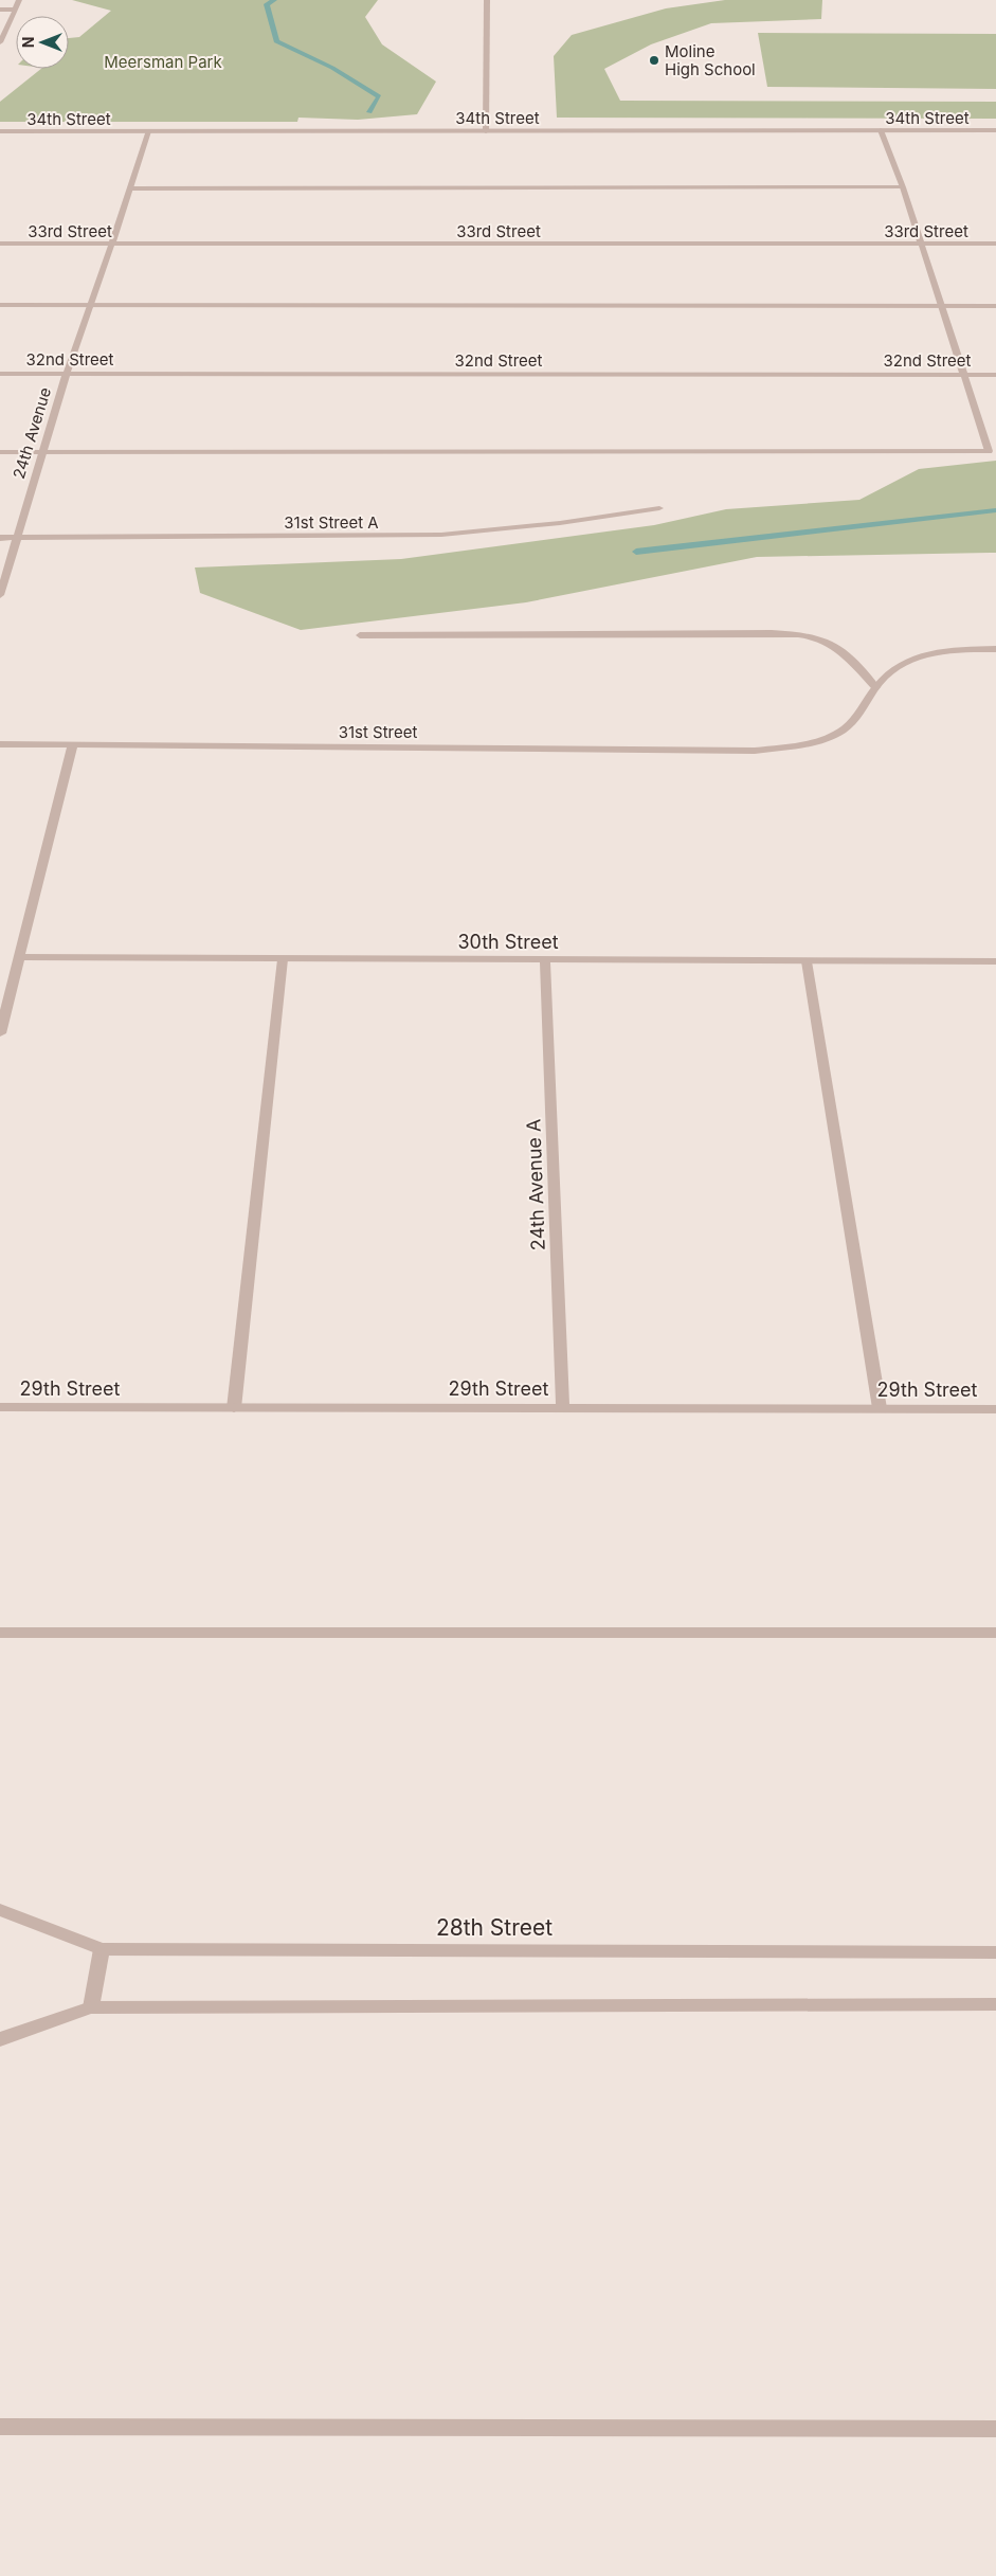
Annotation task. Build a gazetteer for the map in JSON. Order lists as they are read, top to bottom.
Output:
{
  "streets": {
    "street": [
      "34th Street",
      "33rd Street",
      "32nd Street",
      "24th Avenue",
      "31st Street A",
      "31st Street",
      "30th Street",
      "24th Avenue A",
      "29th Street",
      "28th Street"
    ]
  },
  "crossings": [
    ["34th Street", "24th Avenue"],
    ["33rd Street", "24th Avenue"],
    ["32nd Street", "24th Avenue"],
    ["24th Avenue", "31st Street A"],
    ["30th Street", "24th Avenue A"],
    ["24th Avenue A", "29th Street"]
  ],
  "parks": ["Meersman Park"],
  "places": ["Moline High School"],
  "north": "left"
}
